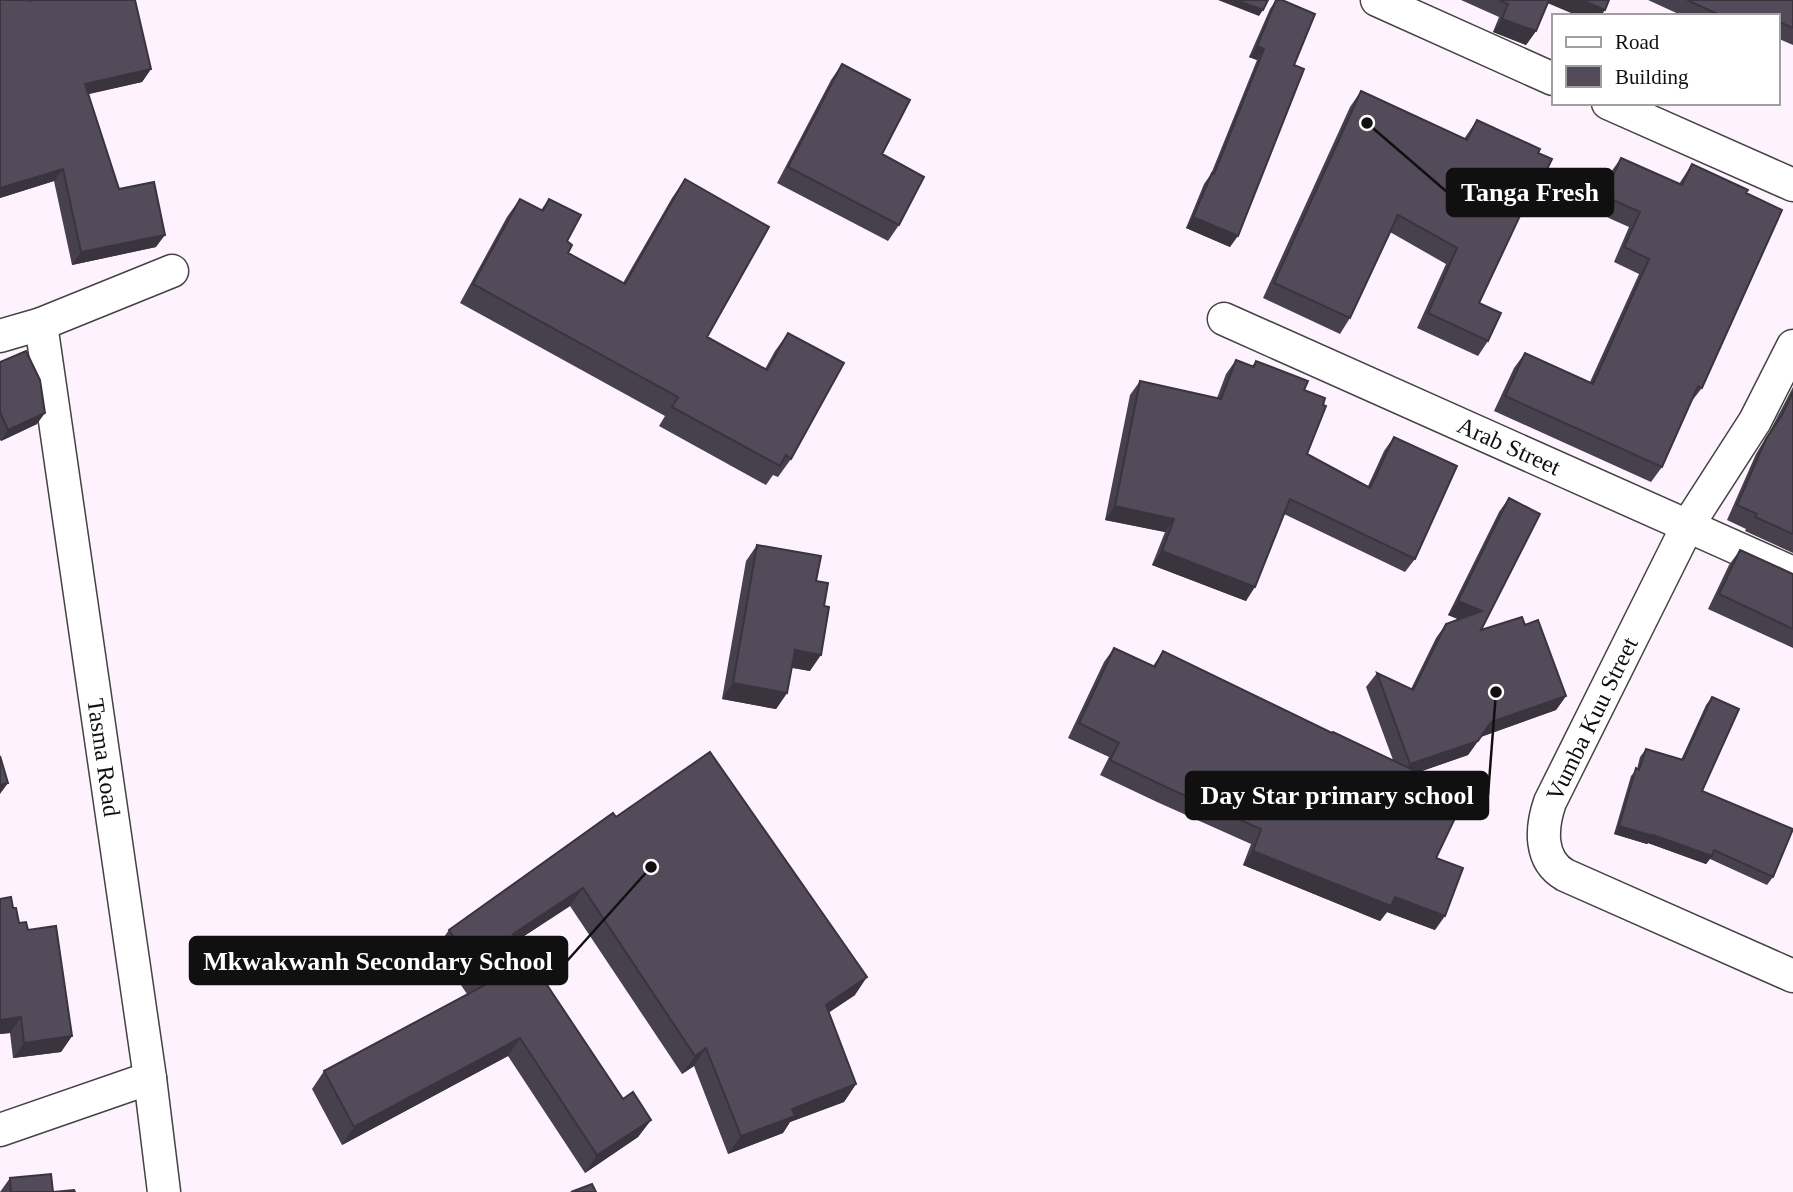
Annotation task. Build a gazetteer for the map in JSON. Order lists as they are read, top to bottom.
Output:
{
  "streets": {
    "street": ["Arab Street", "Vumba Kuu Street", "Tasma Road"]
  },
  "crossings": [
    ["Arab Street", "Vumba Kuu Street"]
  ],
  "places": ["Tanga Fresh", "Day Star primary school", "Mkwakwanh Secondary School"],
  "legend": ["Road", "Building"]
}
